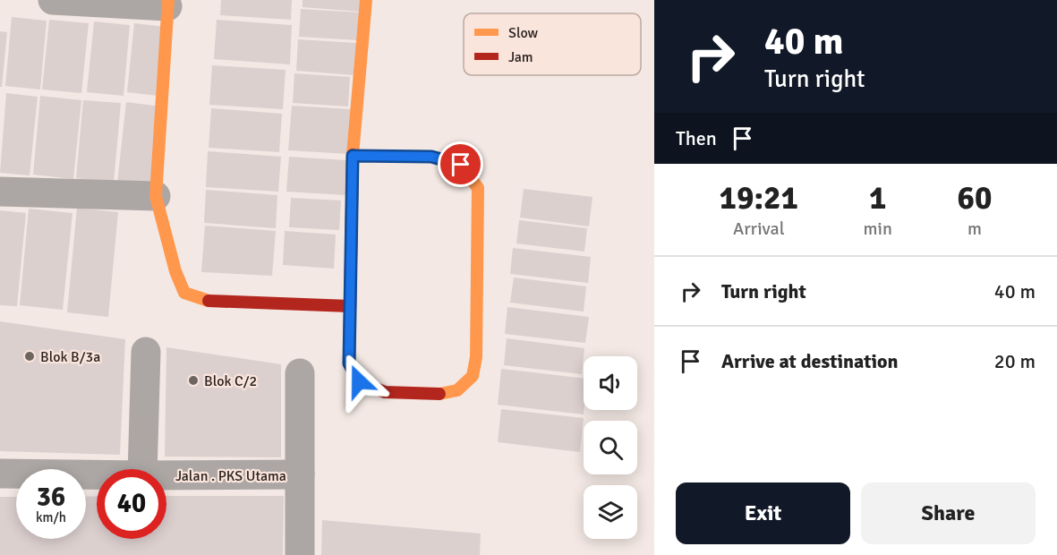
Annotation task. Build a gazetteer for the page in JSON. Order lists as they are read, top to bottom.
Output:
{
  "streets": {
    "street": ["Jalan . PKS Utama"]
  },
  "places": ["Blok B/3a", "Blok C/2"],
  "legend": ["Slow", "Jam"],
  "page": {
    "turn": ["40 m", "Turn right"],
    "then": "Then",
    "eta": [
      "19:21",
      "Arrival",
      "1",
      "min",
      "60",
      "m"
    ],
    "list": [
      {
        "name": "Turn right",
        "value": "40 m"
      },
      {
        "name": "Arrive at destination",
        "value": "20 m"
      }
    ],
    "speed": "36 km/h",
    "limit": "40",
    "buttons": ["Exit", "Share"]
  }
}
